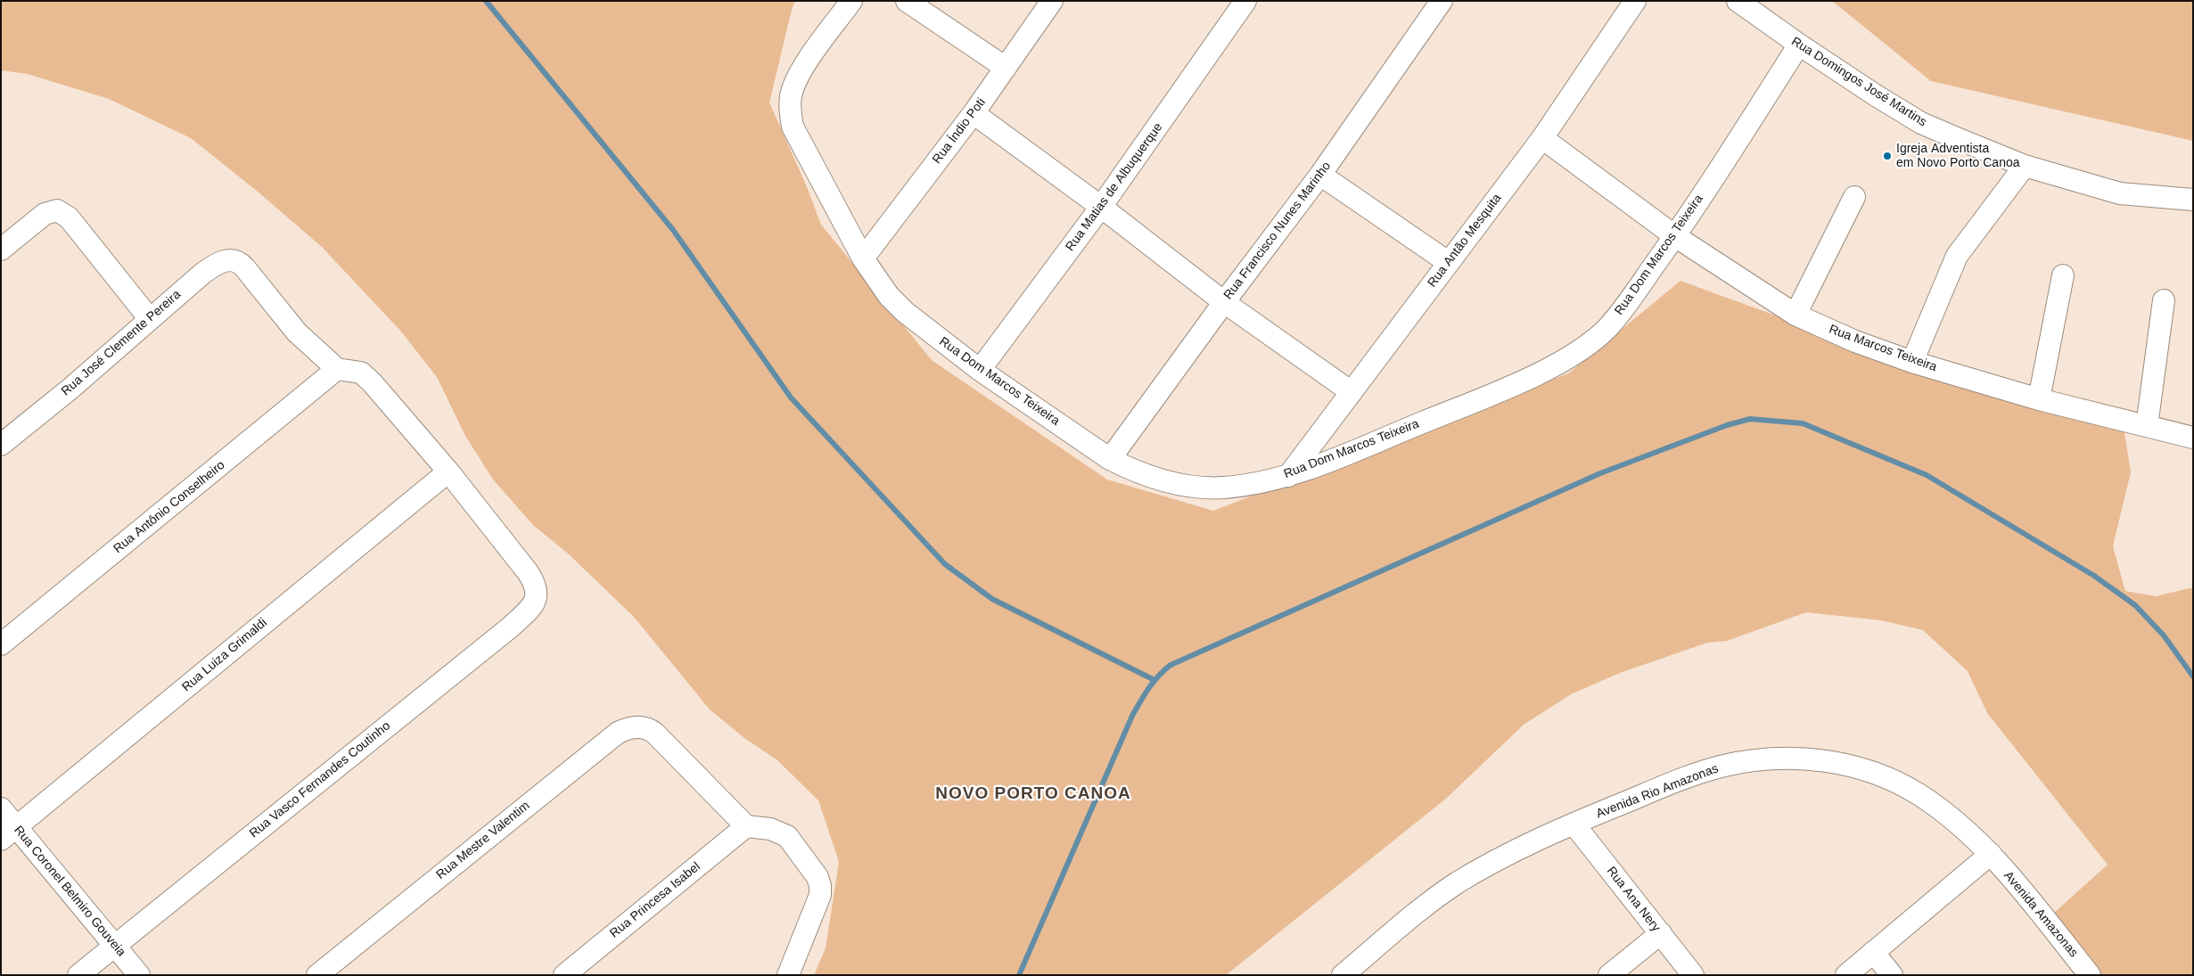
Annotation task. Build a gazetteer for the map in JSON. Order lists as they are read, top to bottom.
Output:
{
  "streets": {
    "street": [
      "Rua Domingos José Martins",
      "Rua Índio Poti",
      "Rua Matias de Albuquerque",
      "Rua Francisco Nunes Marinho",
      "Rua Antão Mesquita",
      "Rua Dom Marcos Teixeira",
      "Rua José Clemente Pereira",
      "Rua Marcos Teixeira",
      "Rua Antônio Conselheiro",
      "Rua Luiza Grimaldi",
      "Rua Vasco Fernandes Coutinho",
      "Avenida Rio Amazonas",
      "Rua Mestre Valentim",
      "Rua Coronel Belmiro Gouveia",
      "Rua Ana Nery",
      "Rua Princesa Isabel",
      "Avenida Amazonas"
    ]
  },
  "crossings": [
    ["Rua Domingos José Martins", "Rua Dom Marcos Teixeira"],
    ["Rua Índio Poti", "Rua Dom Marcos Teixeira"],
    ["Rua Matias de Albuquerque", "Rua Dom Marcos Teixeira"],
    ["Rua Francisco Nunes Marinho", "Rua Dom Marcos Teixeira"],
    ["Rua Antão Mesquita", "Rua Dom Marcos Teixeira"],
    ["Rua Antão Mesquita", "Rua Marcos Teixeira"],
    ["Rua Dom Marcos Teixeira", "Rua Marcos Teixeira"],
    ["Rua José Clemente Pereira", "Rua Antônio Conselheiro"],
    ["Rua Luiza Grimaldi", "Rua Vasco Fernandes Coutinho"],
    ["Rua Luiza Grimaldi", "Rua Coronel Belmiro Gouveia"],
    ["Rua Vasco Fernandes Coutinho", "Rua Coronel Belmiro Gouveia"],
    ["Avenida Rio Amazonas", "Rua Ana Nery"],
    ["Avenida Rio Amazonas", "Avenida Amazonas"],
    ["Rua Mestre Valentim", "Rua Princesa Isabel"]
  ],
  "districts": ["NOVO PORTO CANOA"],
  "places": ["Igreja Adventista em Novo Porto Canoa"]
}
